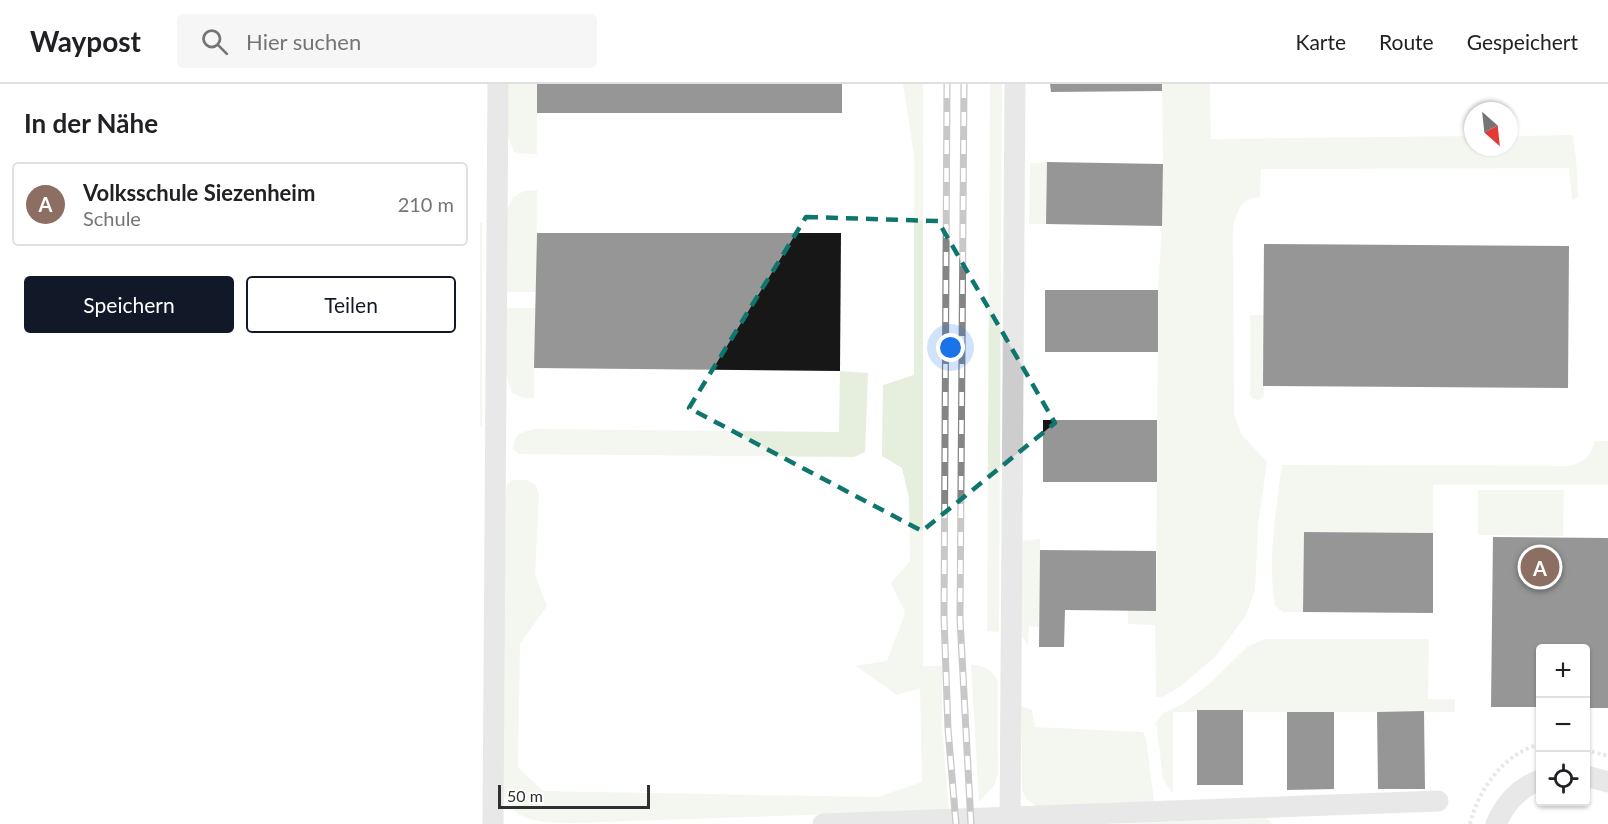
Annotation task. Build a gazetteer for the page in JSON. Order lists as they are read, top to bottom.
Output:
{
  "scale_bar": "50 m",
  "north": "bottom right",
  "page": {
    "header": "Waypost",
    "search": "Hier suchen",
    "nav": ["Karte", "Route", "Gespeichert"],
    "heading": "In der Nähe",
    "list": [
      {
        "mark": "A",
        "name": "Volksschule Siezenheim",
        "note": "Schule",
        "value": "210 m"
      }
    ],
    "buttons": ["Speichern", "Teilen"],
    "pins": "A",
    "map_buttons": ["+", "−"],
    "scale": "50 m"
  }
}
